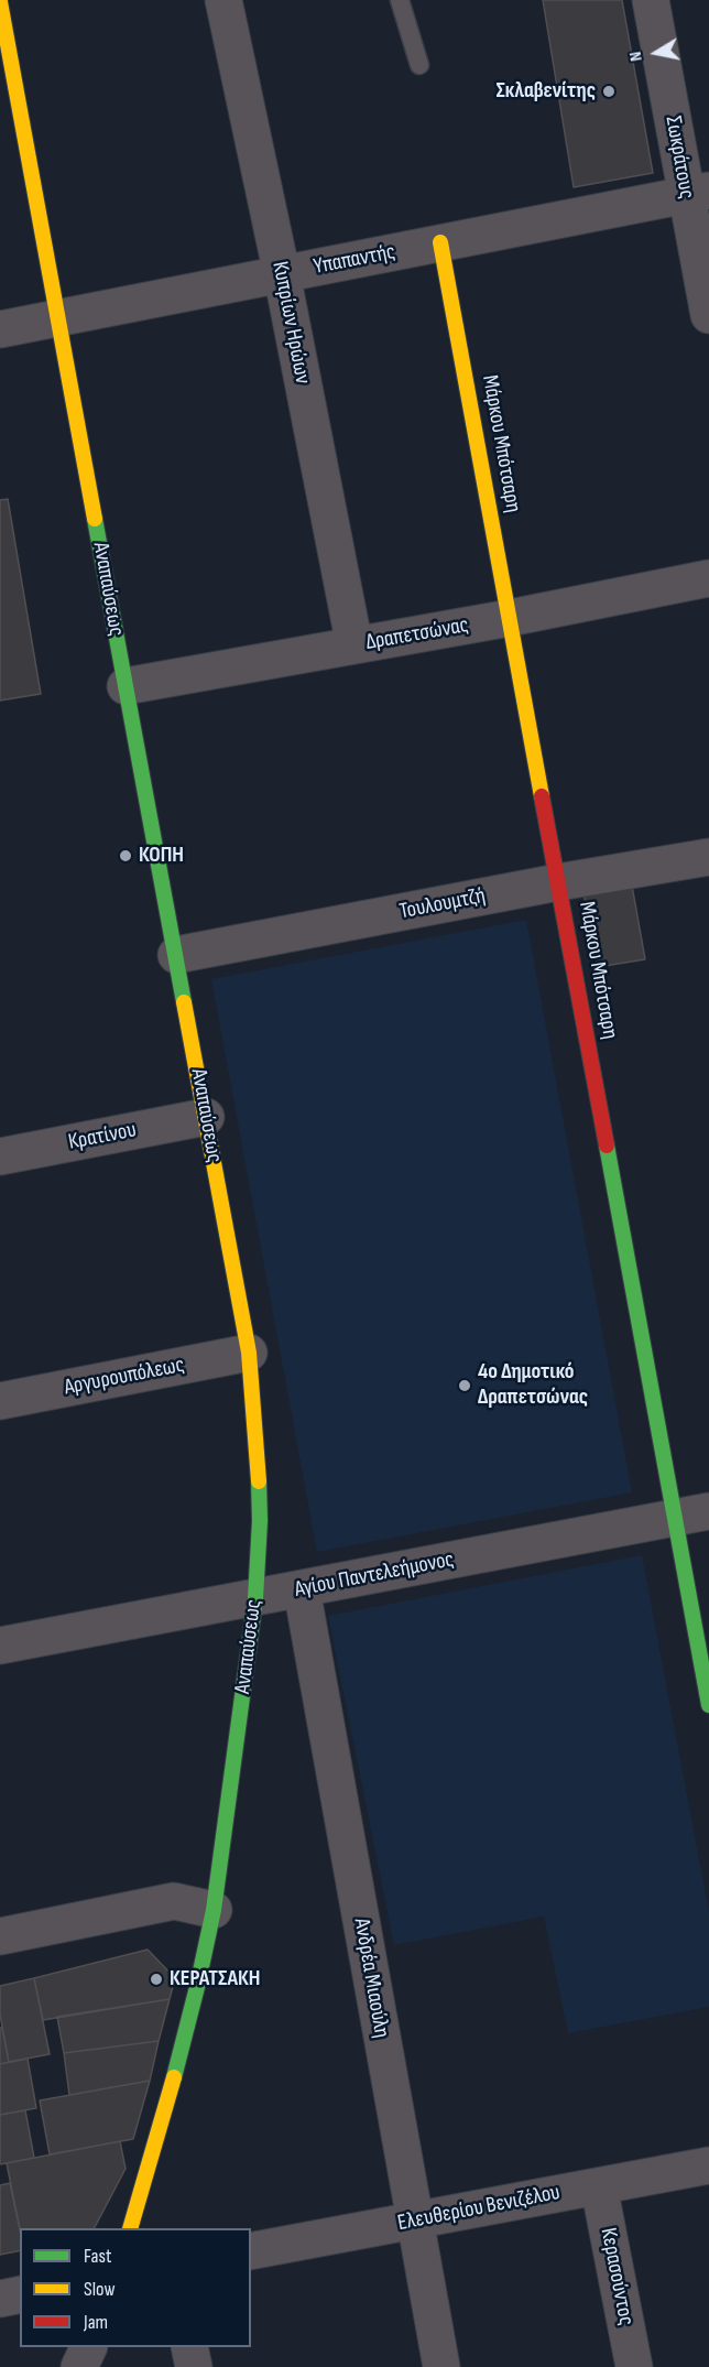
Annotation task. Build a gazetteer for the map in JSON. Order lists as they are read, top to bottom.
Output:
{
  "streets": {
    "street": [
      "Σωκράτους",
      "Υπαπαντής",
      "Κυπρίων Ηρώων",
      "Μάρκου Μπότσαρη",
      "Αναπαύσεως",
      "Δραπετσώνας",
      "Τουλουμτζή",
      "Κρατίνου",
      "Αργυρουπόλεως",
      "Αγίου Παντελεήμονος",
      "Ανδρέα Μιαούλη",
      "Ελευθερίου Βενιζέλου",
      "Κερασούντος"
    ]
  },
  "crossings": [
    ["Σωκράτους", "Υπαπαντής"],
    ["Υπαπαντής", "Κυπρίων Ηρώων"],
    ["Υπαπαντής", "Μάρκου Μπότσαρη"],
    ["Υπαπαντής", "Αναπαύσεως"],
    ["Κυπρίων Ηρώων", "Δραπετσώνας"],
    ["Μάρκου Μπότσαρη", "Δραπετσώνας"],
    ["Μάρκου Μπότσαρη", "Τουλουμτζή"],
    ["Μάρκου Μπότσαρη", "Αγίου Παντελεήμονος"],
    ["Αναπαύσεως", "Δραπετσώνας"],
    ["Αναπαύσεως", "Τουλουμτζή"],
    ["Αναπαύσεως", "Κρατίνου"],
    ["Αναπαύσεως", "Αργυρουπόλεως"],
    ["Αναπαύσεως", "Αγίου Παντελεήμονος"],
    ["Αγίου Παντελεήμονος", "Ανδρέα Μιαούλη"],
    ["Ανδρέα Μιαούλη", "Ελευθερίου Βενιζέλου"],
    ["Ελευθερίου Βενιζέλου", "Κερασούντος"]
  ],
  "places": [
    "Σκλαβενίτης",
    "ΚΟΠΗ",
    "4ο Δημοτικό Δραπετσώνας",
    "ΚΕΡΑΤΣΑΚΗ"
  ],
  "legend": ["Fast", "Slow", "Jam"],
  "north": "left"
}
